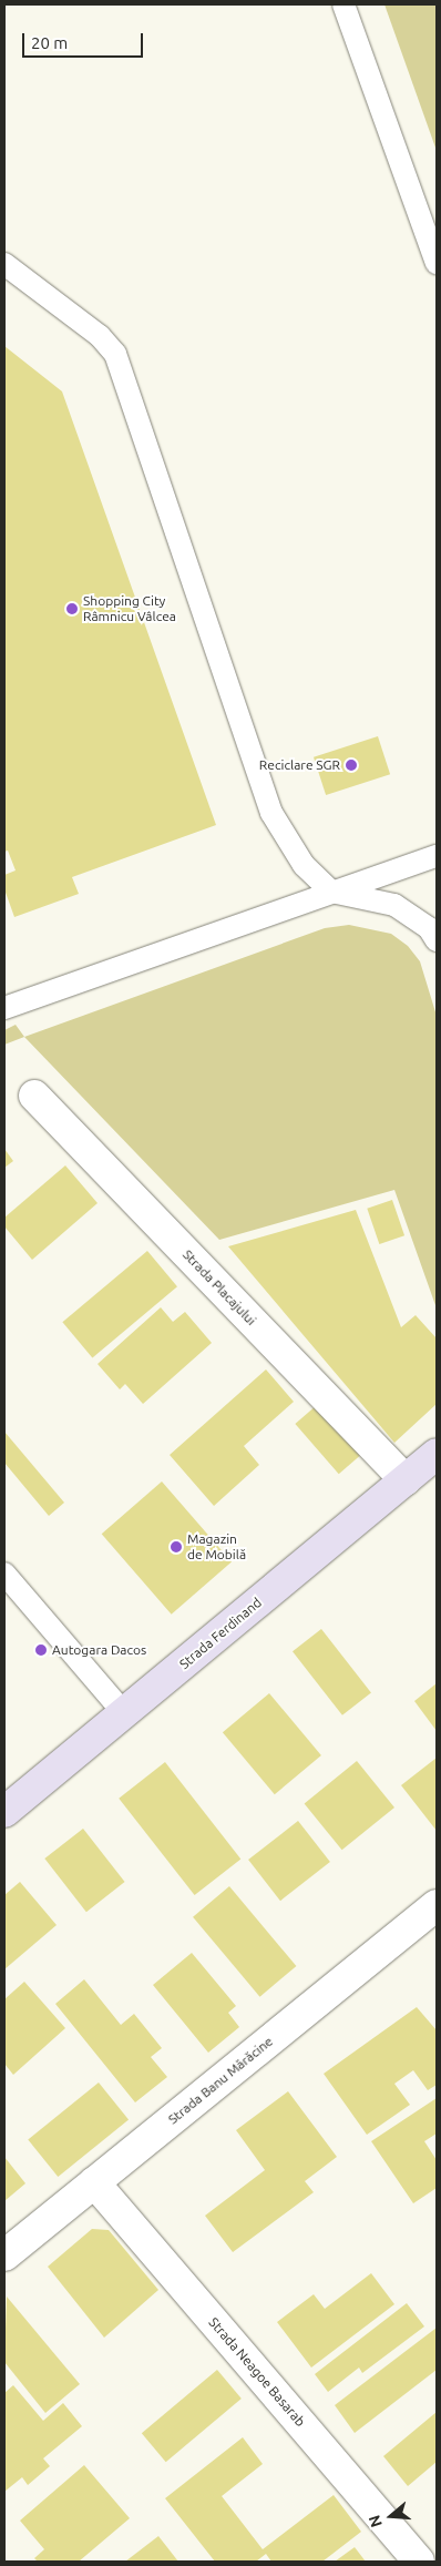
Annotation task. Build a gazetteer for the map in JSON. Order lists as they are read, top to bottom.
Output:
{
  "streets": {
    "street": [
      "Strada Placajului",
      "Strada Ferdinand",
      "Strada Banu Mărăcine",
      "Strada Neagoe Basarab"
    ]
  },
  "crossings": [
    ["Strada Placajului", "Strada Ferdinand"],
    ["Strada Banu Mărăcine", "Strada Neagoe Basarab"]
  ],
  "places": [
    "Shopping City Râmnicu Vâlcea",
    "Reciclare SGR",
    "Magazin de Mobilă",
    "Autogara Dacos"
  ],
  "scale_bar": "20 m",
  "north": "left"
}
